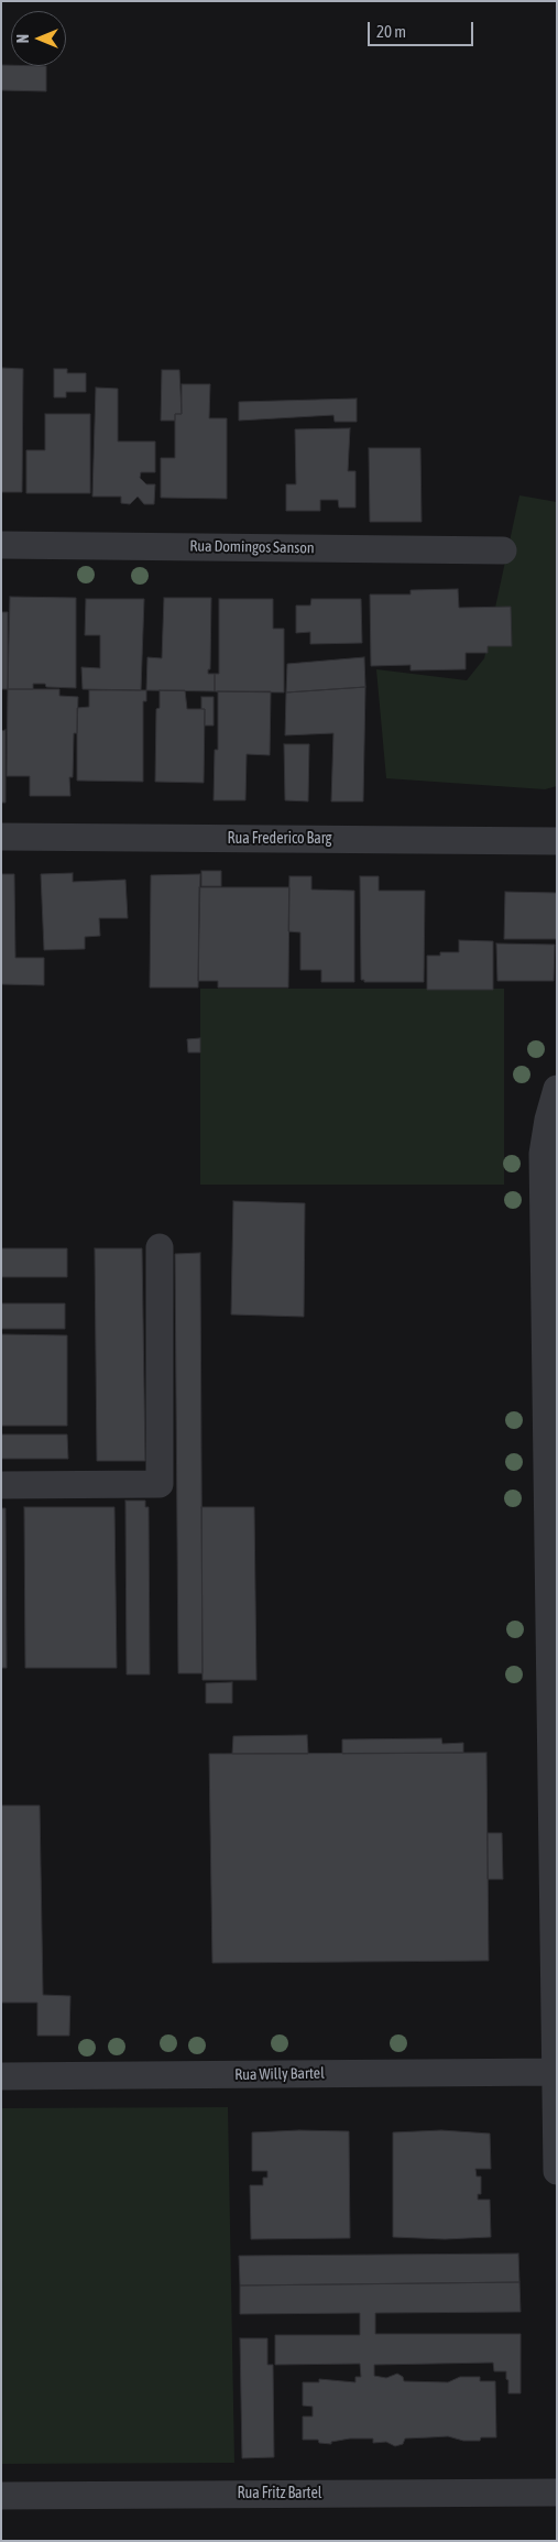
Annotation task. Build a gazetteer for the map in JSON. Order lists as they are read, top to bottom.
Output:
{
  "streets": {
    "street": [
      "Rua Domingos Sanson",
      "Rua Frederico Barg",
      "Rua Willy Bartel",
      "Rua Fritz Bartel"
    ]
  },
  "scale_bar": "20 m",
  "north": "left"
}
